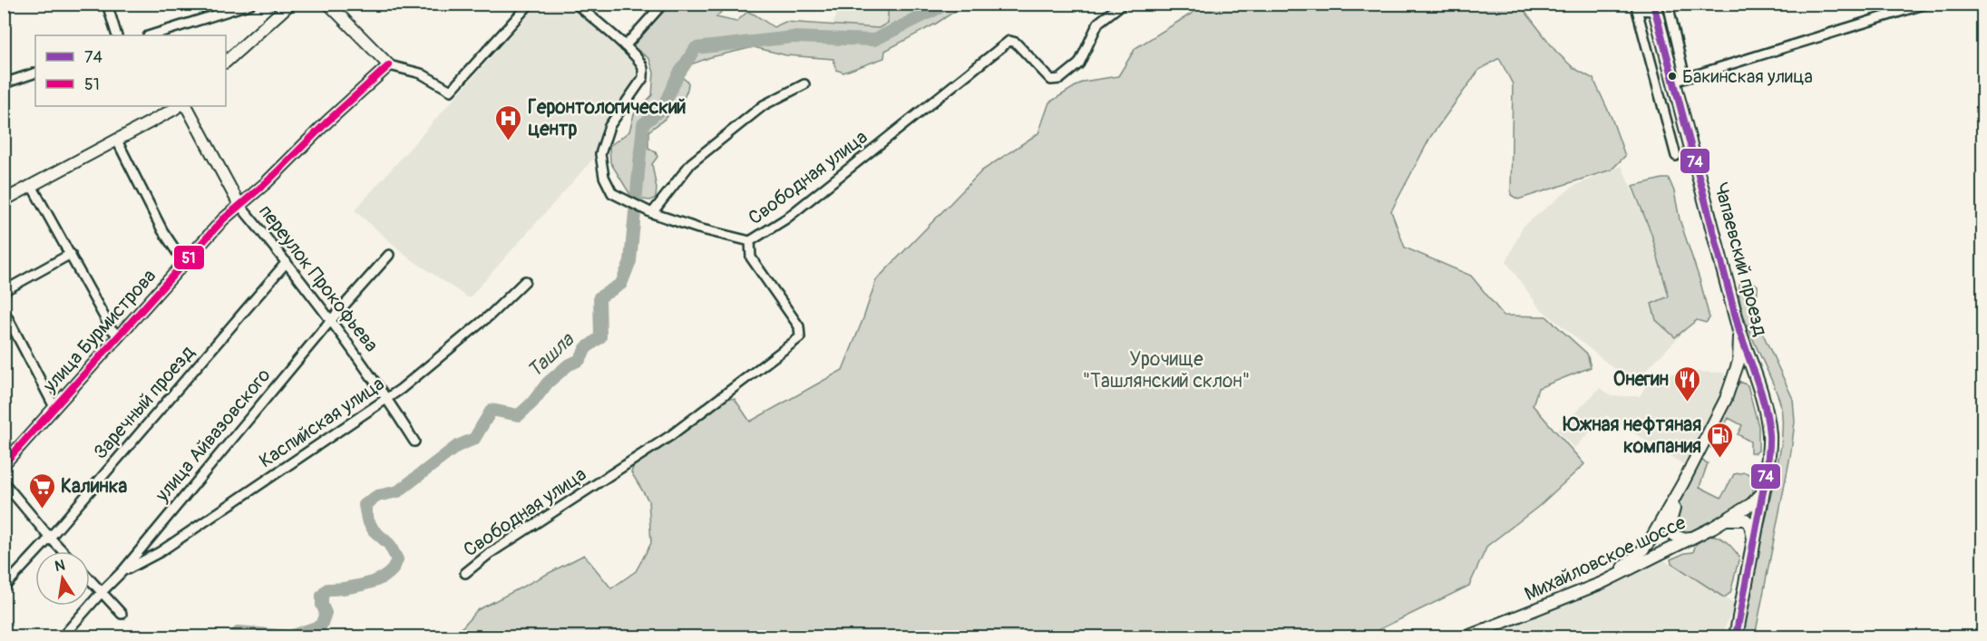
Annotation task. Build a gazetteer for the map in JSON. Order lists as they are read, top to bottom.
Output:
{
  "streets": {
    "main road": ["Чапаевский проезд"],
    "street": [
      "Свободная улица",
      "переулок Прокофьева",
      "улица Бурмистрова",
      "Заречный проезд",
      "Каспийская улица",
      "улица Айвазовского",
      "Михайловское шоссе"
    ]
  },
  "crossings": [
    ["Чапаевский проезд", "Михайловское шоссе"],
    ["переулок Прокофьева", "улица Бурмистрова"],
    ["переулок Прокофьева", "Заречный проезд"],
    ["переулок Прокофьева", "Каспийская улица"],
    ["переулок Прокофьева", "улица Айвазовского"],
    ["Каспийская улица", "улица Айвазовского"]
  ],
  "water": ["Ташла"],
  "parks": ["Урочище \"Ташлянский склон\""],
  "places": {
    "other": ["Бакинская улица"],
    "hospital": ["Геронтологический центр"],
    "restaurant": ["Онегин"],
    "fuel station": ["Южная нефтяная компания"],
    "supermarket": ["Калинка"]
  },
  "lines": ["transit line 74", "transit line 51"],
  "legend": ["74", "51"],
  "north": "top"
}
